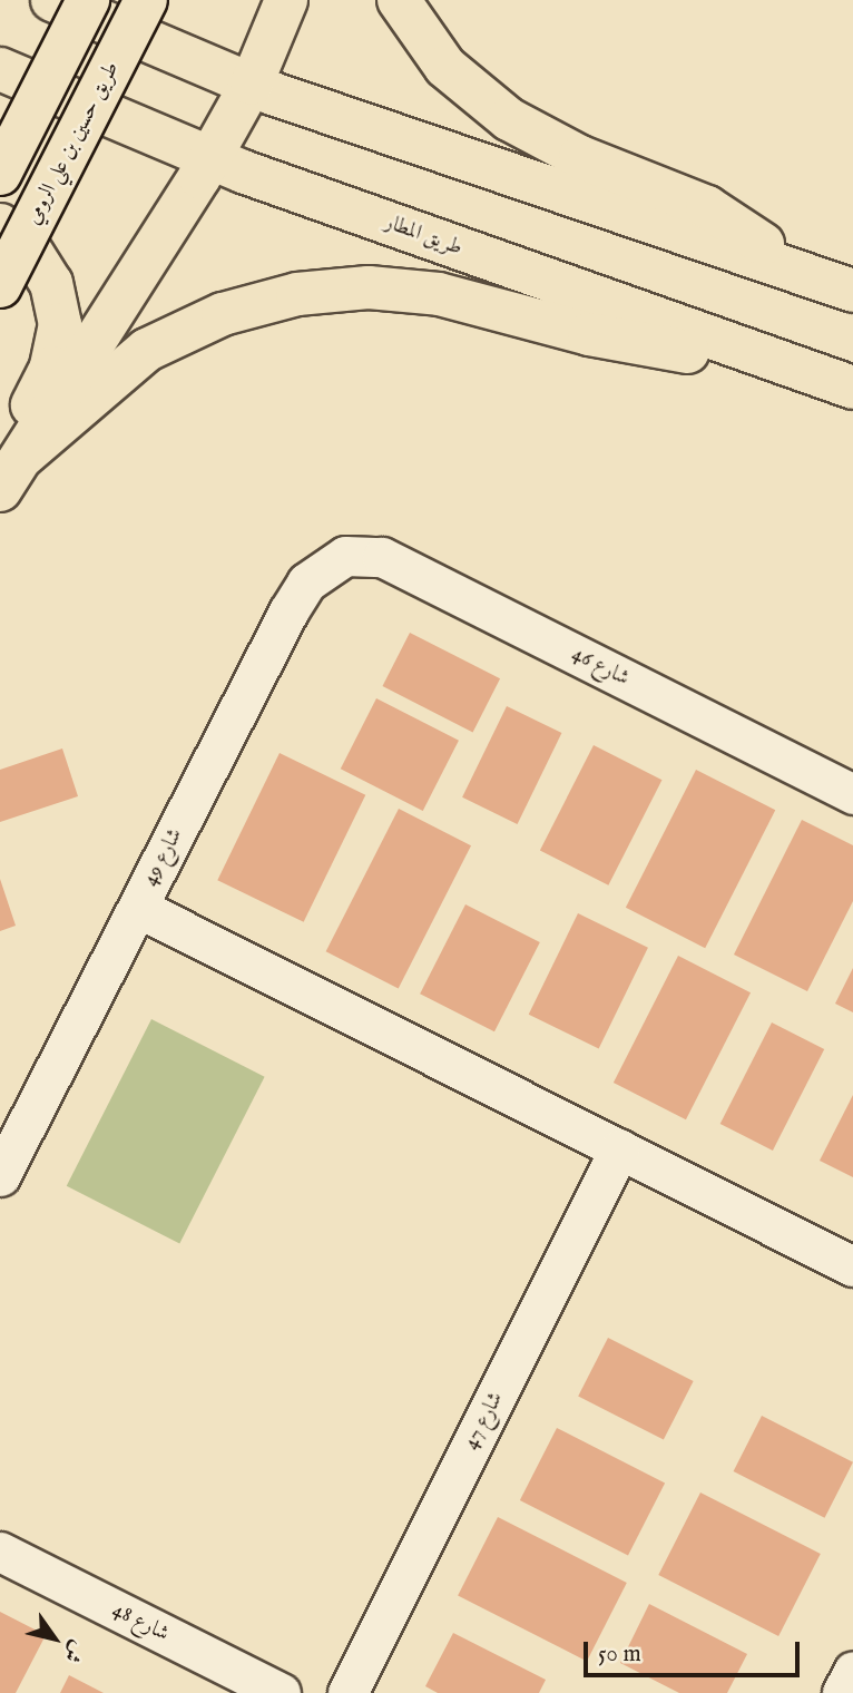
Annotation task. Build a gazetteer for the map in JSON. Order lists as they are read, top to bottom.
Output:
{
  "streets": {
    "highway": ["طريق حسين بن علي الرومي", "طريق المطار"],
    "street": [
      "شارع 46",
      "شارع 49",
      "شارع 47",
      "شارع 48"
    ]
  },
  "crossings": [
    ["شارع 46", "شارع 49"]
  ],
  "scale_bar": "50 m",
  "north": "bottom right"
}
